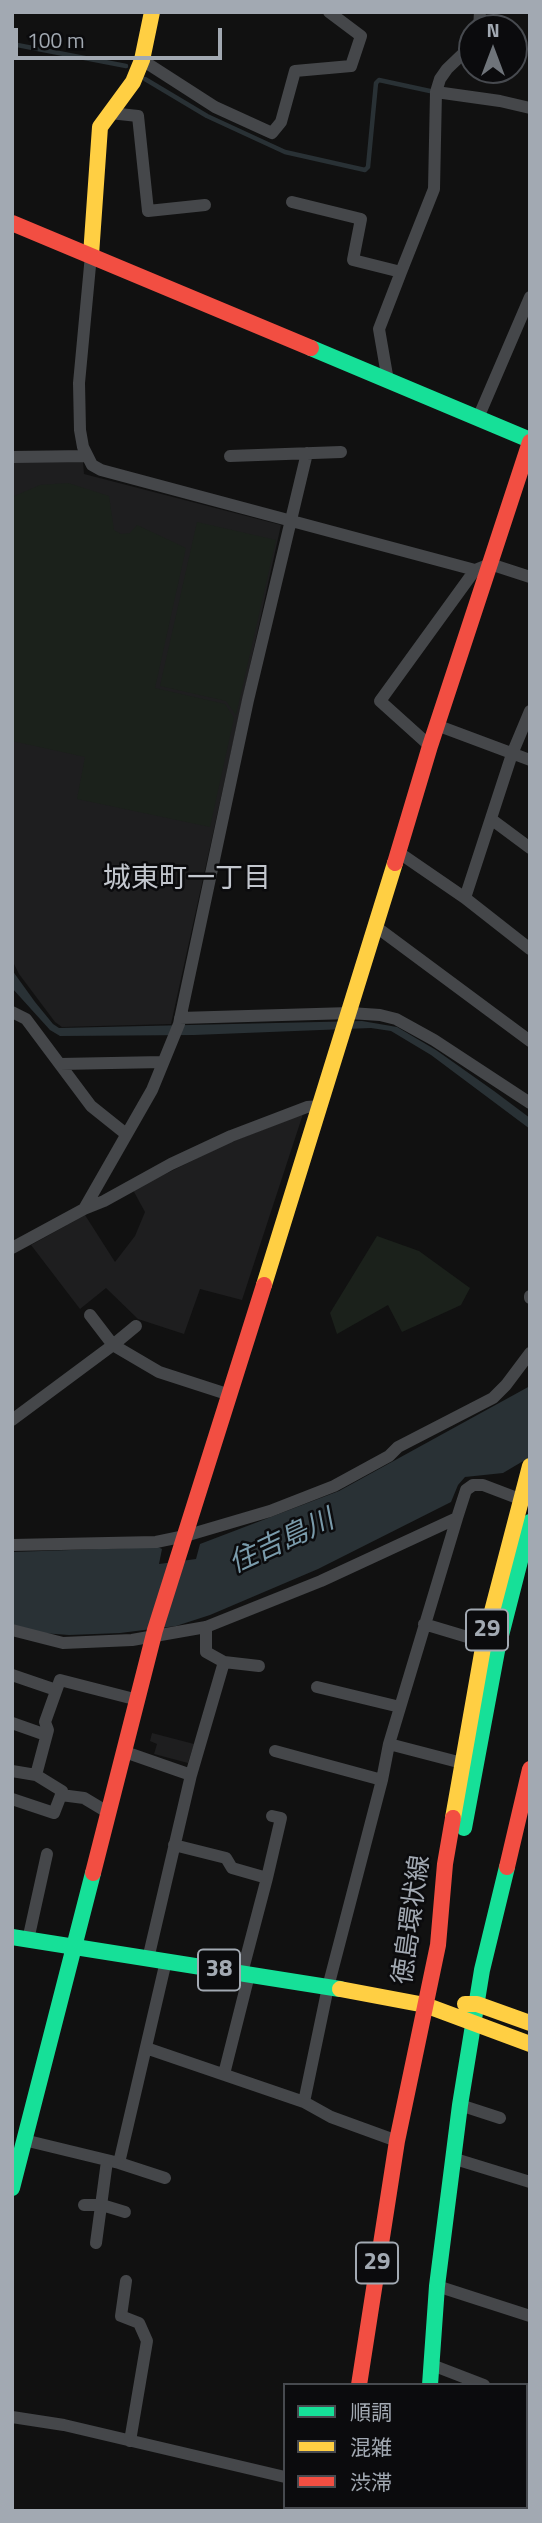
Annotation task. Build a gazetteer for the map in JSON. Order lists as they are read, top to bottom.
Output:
{
  "streets": {
    "main road": ["29", "徳島環状線", "38"]
  },
  "crossings": [
    ["徳島環状線", "38"]
  ],
  "districts": ["城東町一丁目"],
  "water": ["住吉島川"],
  "legend": ["順調", "混雑", "渋滞"],
  "scale_bar": "100 m",
  "north": "top"
}
